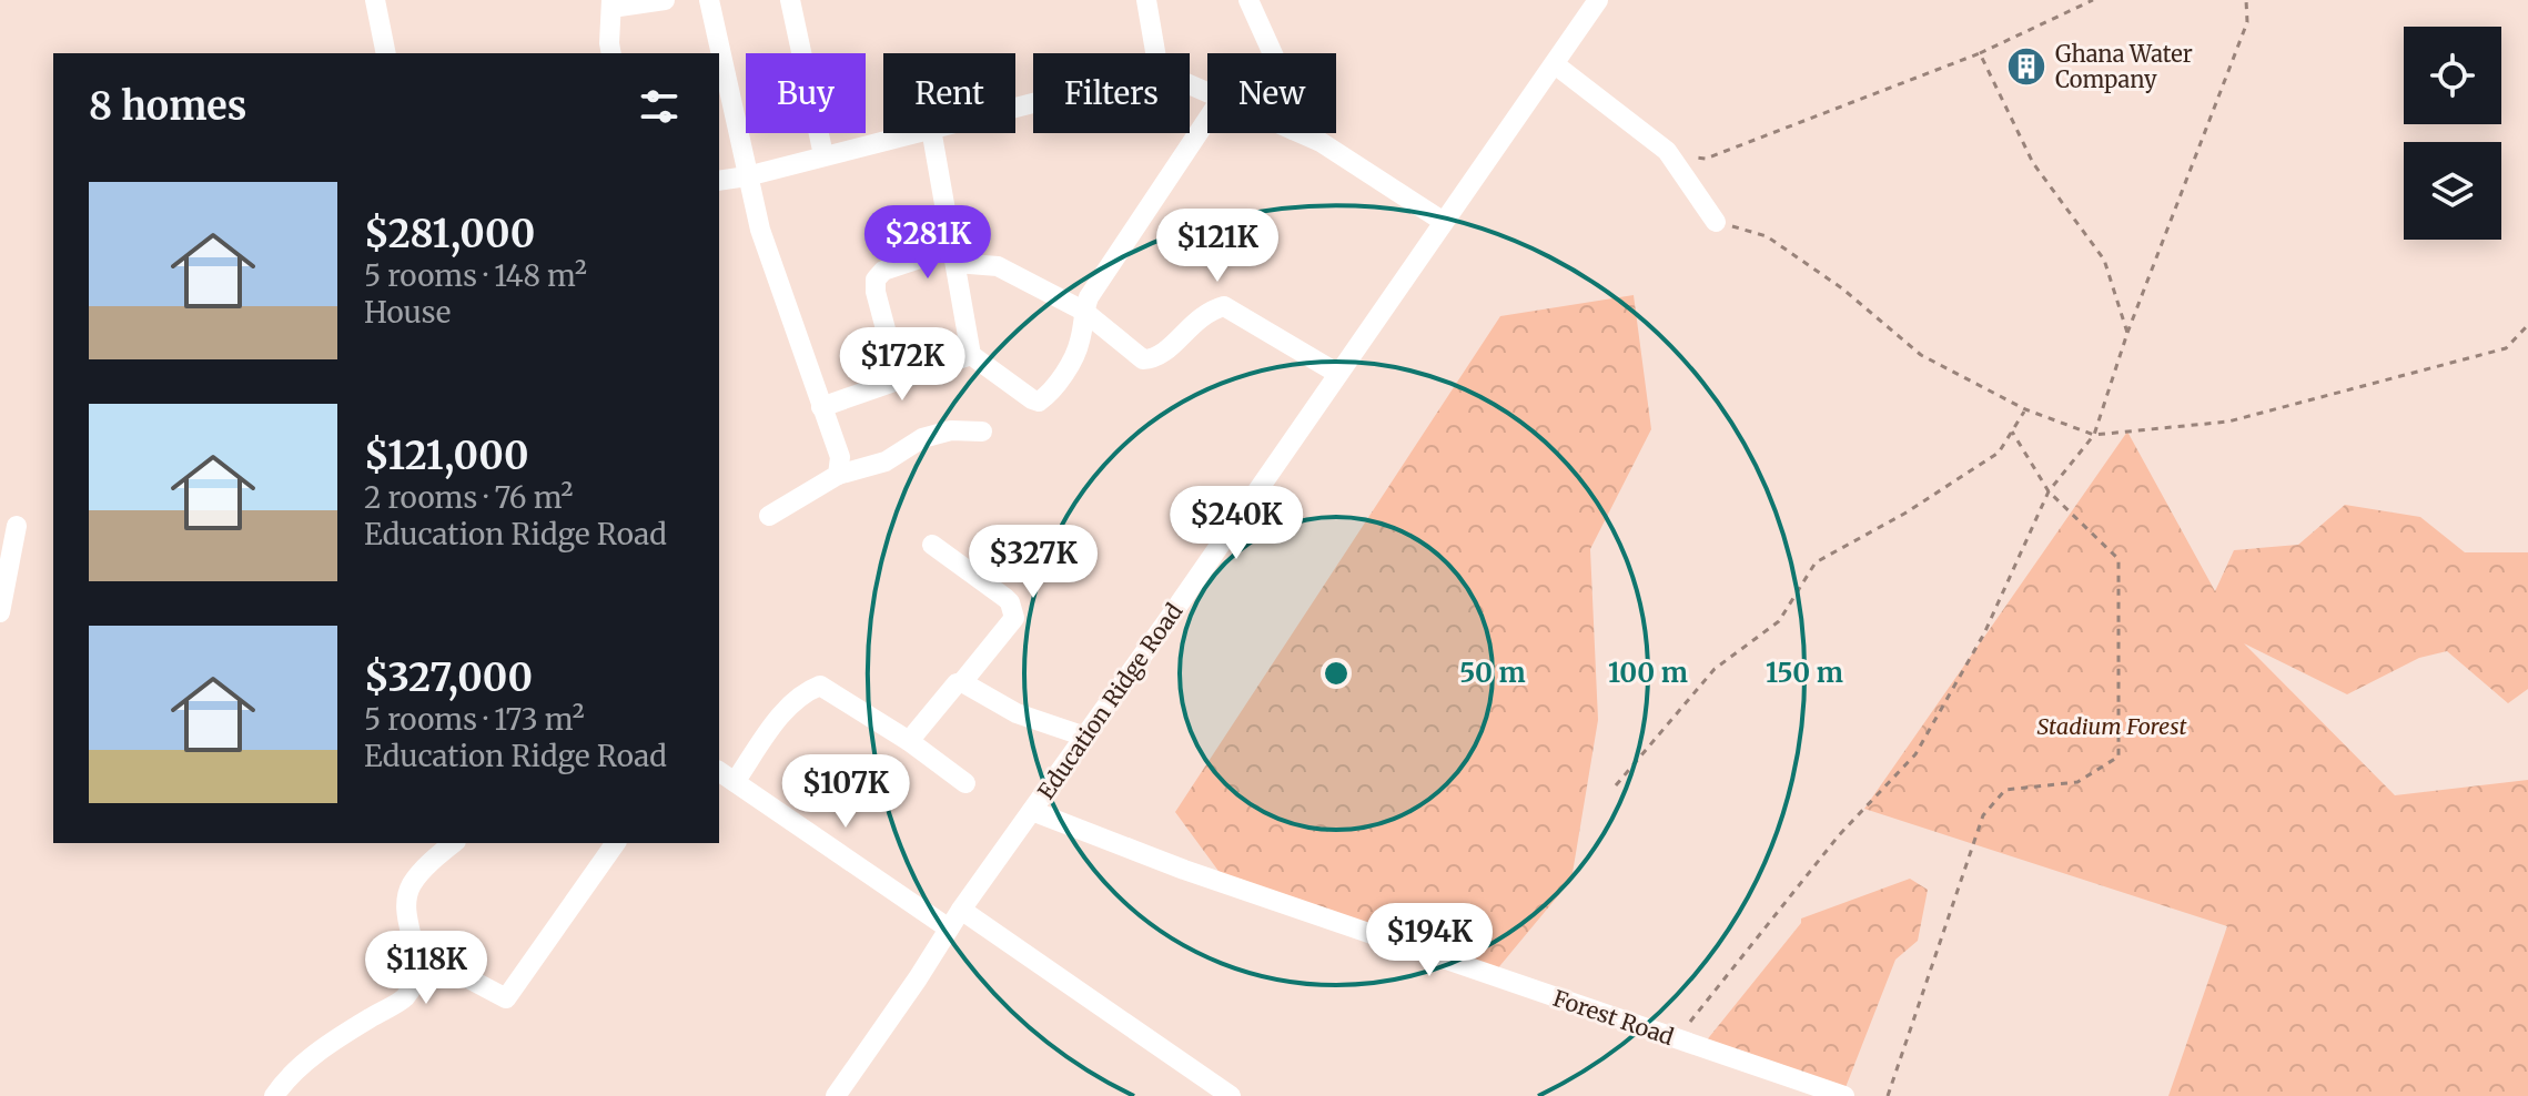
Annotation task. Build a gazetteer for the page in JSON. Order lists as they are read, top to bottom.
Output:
{
  "streets": {
    "street": ["Education Ridge Road", "Forest Road"]
  },
  "crossings": [
    ["Education Ridge Road", "Forest Road"]
  ],
  "parks": ["Stadium Forest"],
  "places": {
    "building": ["Ghana Water Company"]
  },
  "page": {
    "chip": [
      "Buy",
      "Rent",
      "Filters",
      "New"
    ],
    "heading": "8 homes",
    "list": [
      {
        "name": "$281,000",
        "note": "5 rooms · 148 m² · House"
      },
      {
        "name": "$121,000",
        "note": "2 rooms · 76 m² · Education Ridge Road"
      },
      {
        "name": "$327,000",
        "note": "5 rooms · 173 m² · Education Ridge Road"
      }
    ],
    "price": [
      "$281K",
      "$121K",
      "$172K",
      "$240K",
      "$327K",
      "$107K",
      "$194K",
      "$118K"
    ]
  },
  "rings": ["50 m", "100 m", "150 m"]
}
